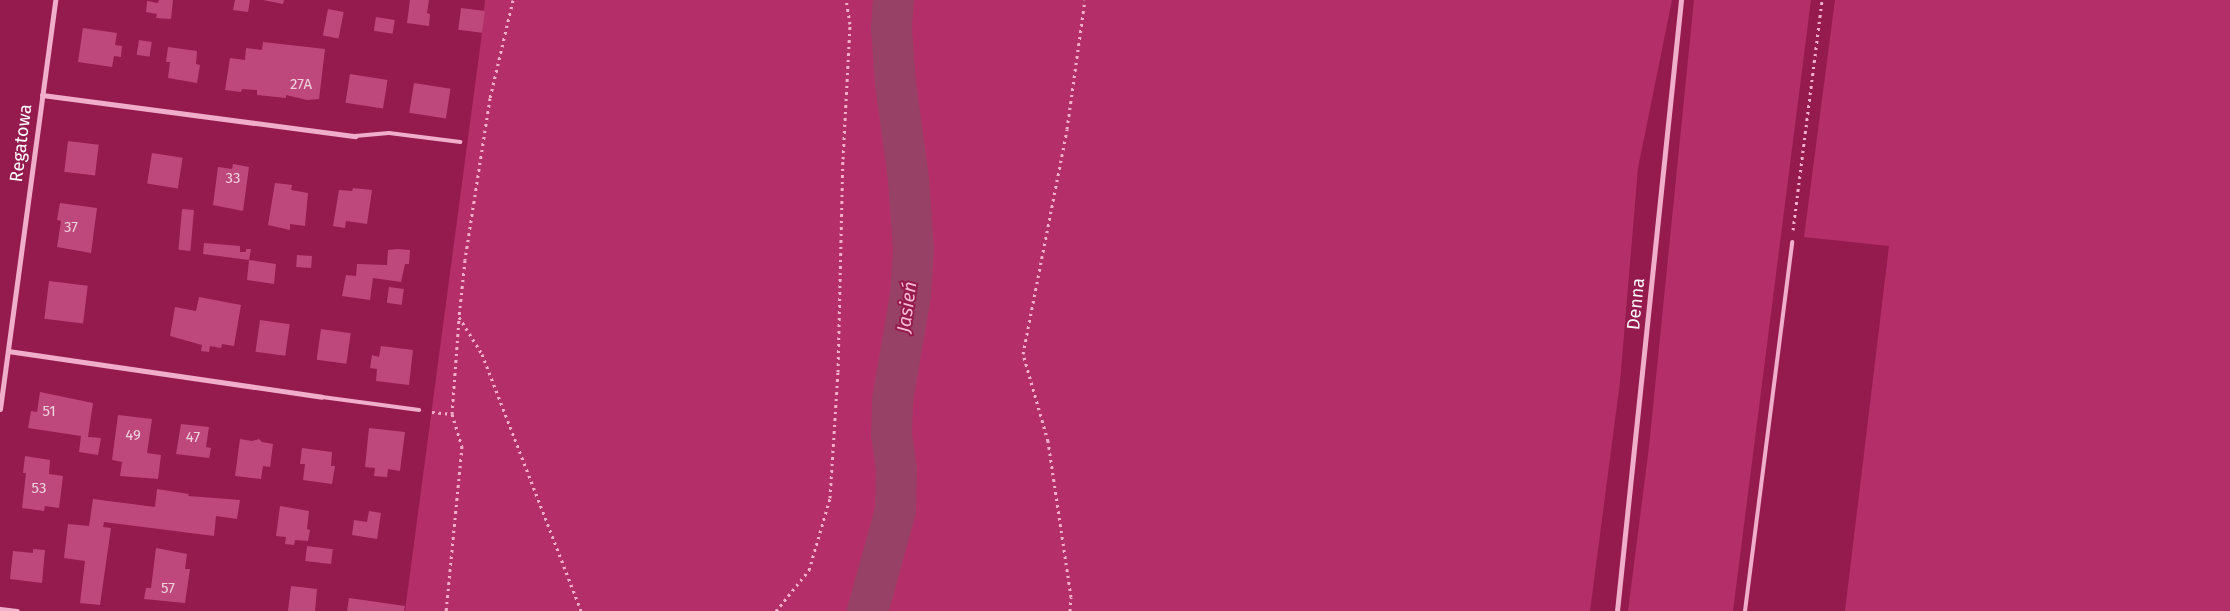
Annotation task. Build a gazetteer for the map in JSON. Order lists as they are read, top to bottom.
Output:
{
  "streets": {
    "street": ["Regatowa", "Denna"]
  },
  "water": ["Jasień"],
  "house_numbers": [
    "27A",
    "33",
    "37",
    "51",
    "49",
    "47",
    "53",
    "57"
  ]
}
